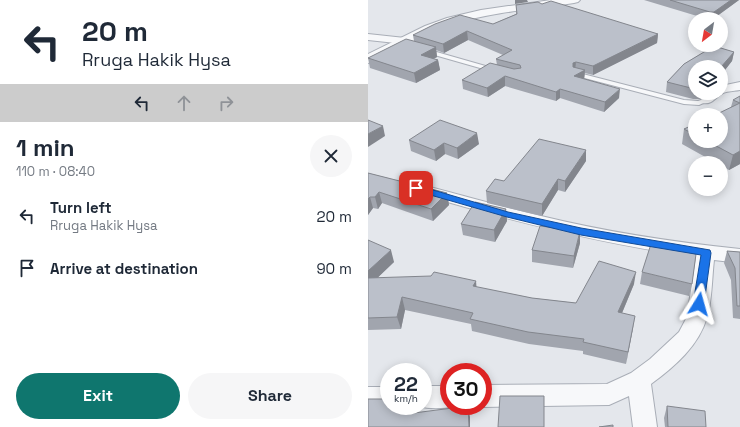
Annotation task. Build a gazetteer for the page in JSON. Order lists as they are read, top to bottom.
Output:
{
  "north": "bottom left",
  "page": {
    "turn": ["20 m", "Rruga Hakik Hysa"],
    "map_buttons": ["+", "−"],
    "heading": ["1 min", "110 m · 08:40"],
    "list": [
      {
        "name": "Turn left",
        "note": "Rruga Hakik Hysa",
        "value": "20 m"
      },
      {
        "name": "Arrive at destination",
        "value": "90 m"
      }
    ],
    "speed": "22 km/h",
    "limit": "30",
    "buttons": ["Exit", "Share"]
  }
}
